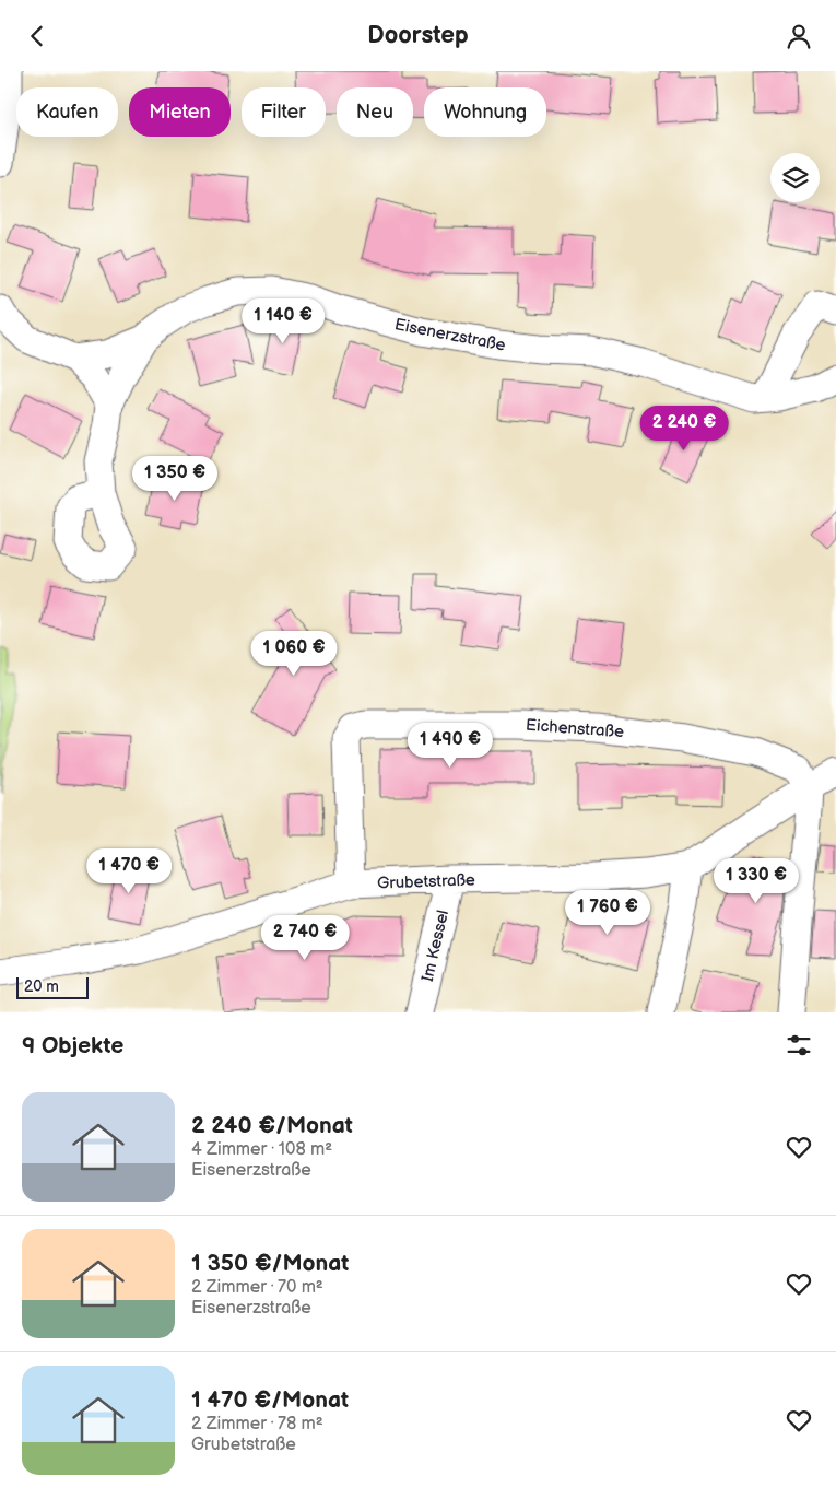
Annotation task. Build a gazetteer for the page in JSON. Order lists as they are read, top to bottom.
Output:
{
  "streets": {
    "street": [
      "Eisenerzstraße",
      "Eichenstraße",
      "Grubetstraße",
      "Im Kessel"
    ]
  },
  "crossings": [
    ["Eichenstraße", "Grubetstraße"],
    ["Grubetstraße", "Im Kessel"]
  ],
  "scale_bar": "20 m",
  "page": {
    "header": "Doorstep",
    "chip": [
      "Kaufen",
      "Mieten",
      "Filter",
      "Neu",
      "Wohnung"
    ],
    "price": [
      "1 140 €",
      "2 240 €",
      "1 350 €",
      "1 060 €",
      "1 490 €",
      "1 470 €",
      "1 330 €",
      "1 760 €",
      "2 740 €"
    ],
    "scale": "20 m",
    "heading": "9 Objekte",
    "list": [
      {
        "name": "2 240 €/Monat",
        "note": "4 Zimmer · 108 m² · Eisenerzstraße"
      },
      {
        "name": "1 350 €/Monat",
        "note": "2 Zimmer · 70 m² · Eisenerzstraße"
      },
      {
        "name": "1 470 €/Monat",
        "note": "2 Zimmer · 78 m² · Grubetstraße"
      }
    ]
  }
}
